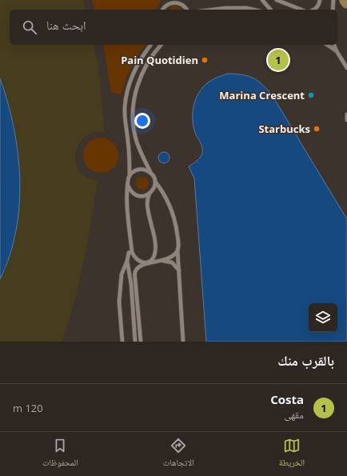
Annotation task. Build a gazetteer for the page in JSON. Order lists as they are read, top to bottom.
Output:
{
  "places": ["Pain Quotidien", "Marina Crescent", "Starbucks"],
  "page": {
    "search": "ابحث هنا",
    "pins": "1",
    "heading": "بالقرب منك",
    "list": [
      {
        "mark": "1",
        "name": "Costa",
        "note": "مقهى",
        "value": "120 m"
      }
    ],
    "nav": ["الخريطة", "الاتجاهات", "المحفوظات"]
  }
}
